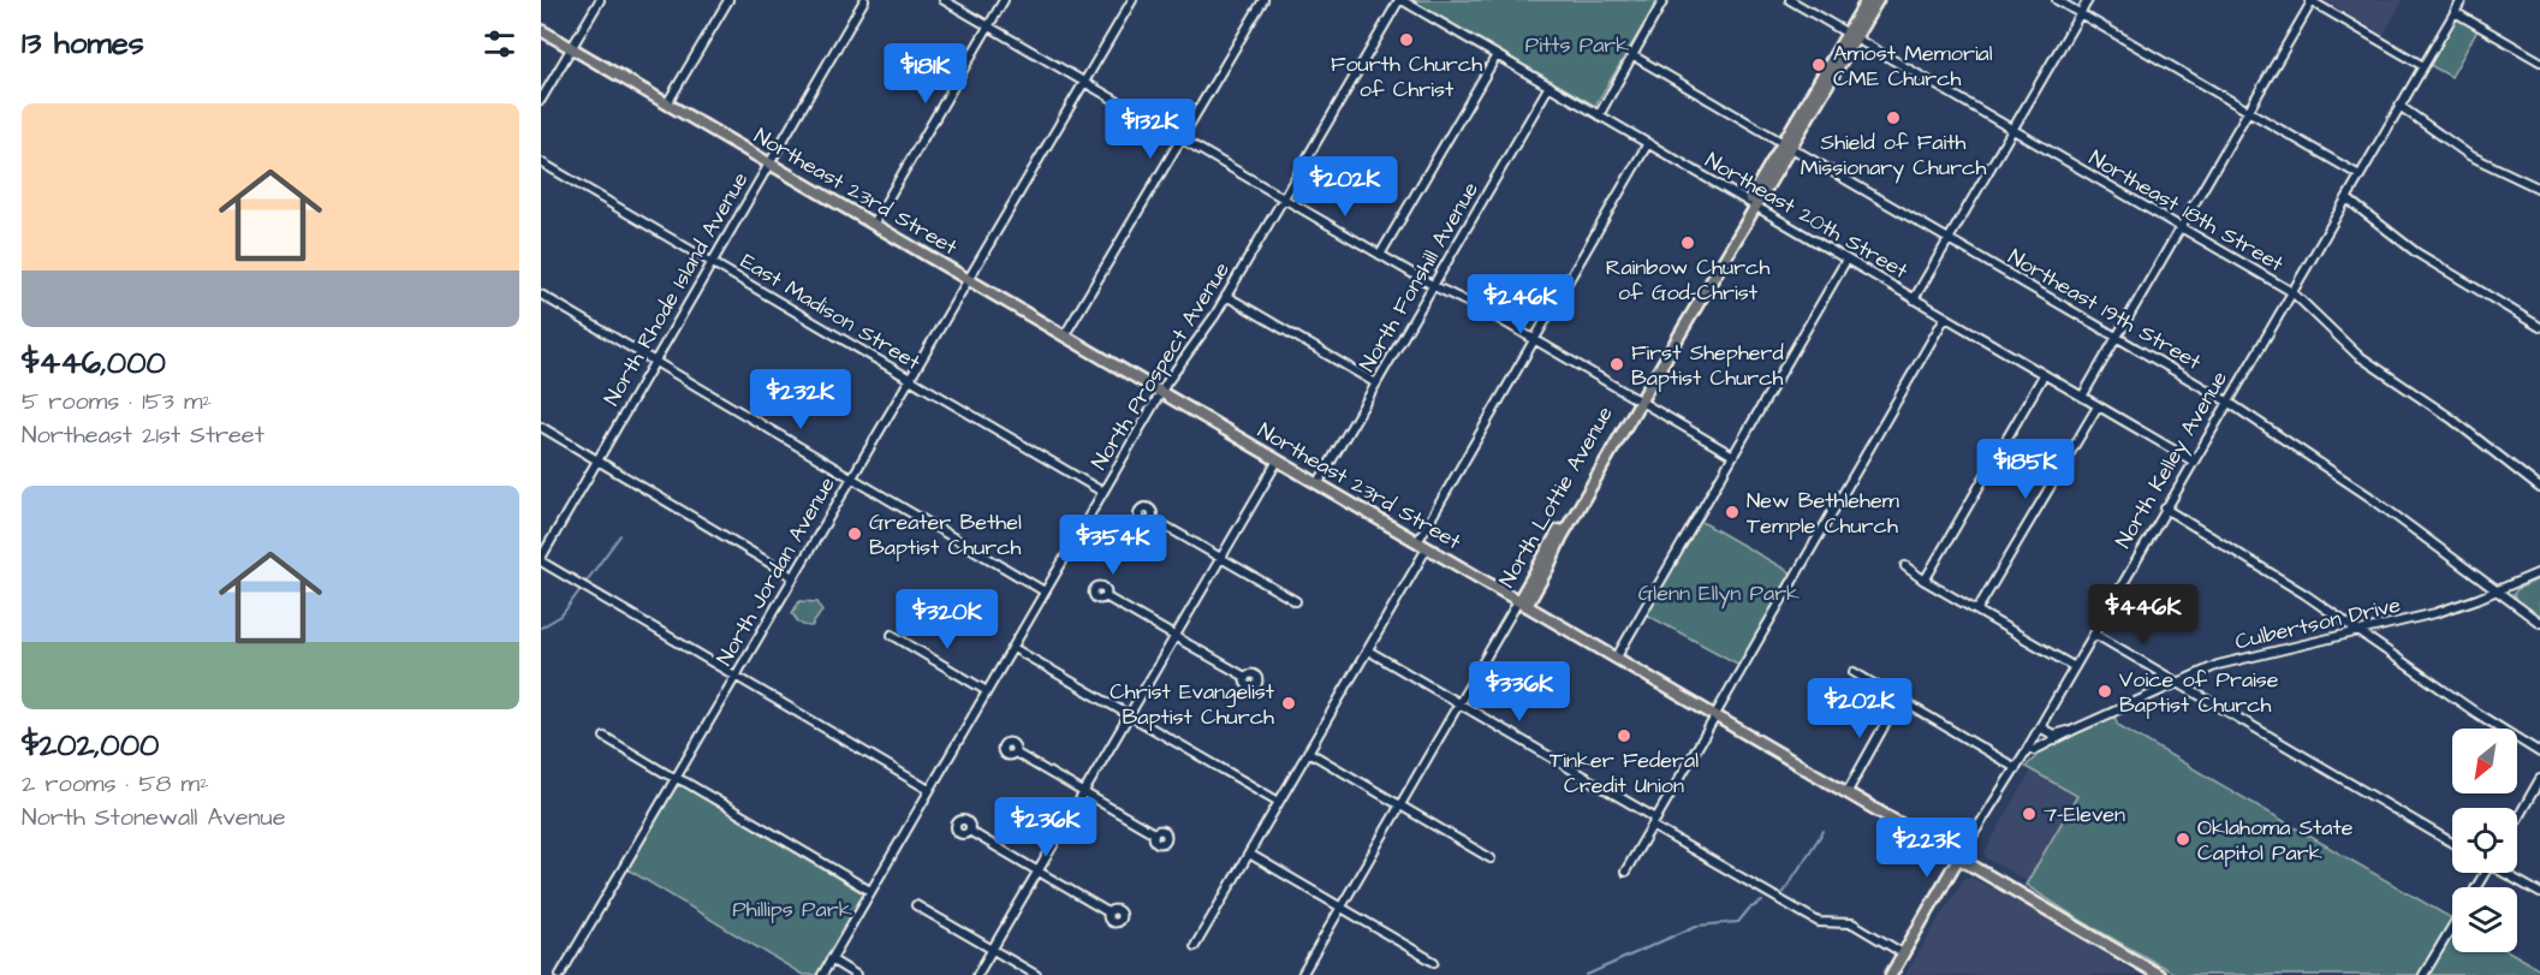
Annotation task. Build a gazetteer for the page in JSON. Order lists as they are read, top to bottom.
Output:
{
  "streets": {
    "main road": ["Northeast 23rd Street", "North Kelley Avenue", "North Lottie Avenue"],
    "street": [
      "Northeast 18th Street",
      "Northeast 20th Street",
      "North Fonshill Avenue",
      "North Rhode Island Avenue",
      "Northeast 19th Street",
      "East Madison Street",
      "North Prospect Avenue",
      "North Jordan Avenue",
      "Culbertson Drive"
    ]
  },
  "crossings": [
    ["Northeast 23rd Street", "North Fonshill Avenue"],
    ["Northeast 23rd Street", "North Rhode Island Avenue"],
    ["Northeast 23rd Street", "North Prospect Avenue"],
    ["Northeast 23rd Street", "North Kelley Avenue"],
    ["Northeast 23rd Street", "North Lottie Avenue"],
    ["Northeast 23rd Street", "North Jordan Avenue"],
    ["Northeast 18th Street", "North Kelley Avenue"],
    ["Northeast 18th Street", "North Lottie Avenue"],
    ["Northeast 20th Street", "North Fonshill Avenue"],
    ["Northeast 20th Street", "North Prospect Avenue"],
    ["Northeast 20th Street", "North Kelley Avenue"],
    ["Northeast 20th Street", "North Lottie Avenue"],
    ["North Rhode Island Avenue", "East Madison Street"],
    ["Northeast 19th Street", "North Kelley Avenue"],
    ["Northeast 19th Street", "North Lottie Avenue"],
    ["Northeast 19th Street", "Culbertson Drive"],
    ["East Madison Street", "North Prospect Avenue"],
    ["East Madison Street", "North Jordan Avenue"],
    ["North Kelley Avenue", "Culbertson Drive"]
  ],
  "parks": ["Pitts Park", "Glenn Ellyn Park", "Phillips Park"],
  "places": [
    "Fourth Church of Christ",
    "Amost Memorial CME Church",
    "Shield of Faith Missionary Church",
    "Rainbow Church of God-Christ",
    "First Shepherd Baptist Church",
    "New Bethlehem Temple Church",
    "Greater Bethel Baptist Church",
    "Voice of Praise Baptist Church",
    "Christ Evangelist Baptist Church",
    "Tinker Federal Credit Union",
    "7-Eleven",
    "Oklahoma State Capitol Park"
  ],
  "north": "bottom left",
  "page": {
    "heading": "13 homes",
    "price": [
      "$181K",
      "$132K",
      "$202K",
      "$246K",
      "$232K",
      "$185K",
      "$354K",
      "$446K",
      "$320K",
      "$336K",
      "$202K",
      "$236K",
      "$223K"
    ],
    "list": [
      {
        "name": "$446,000",
        "note": "5 rooms · 153 m² · Northeast 21st Street"
      },
      {
        "name": "$202,000",
        "note": "2 rooms · 58 m² · North Stonewall Avenue"
      }
    ]
  }
}
